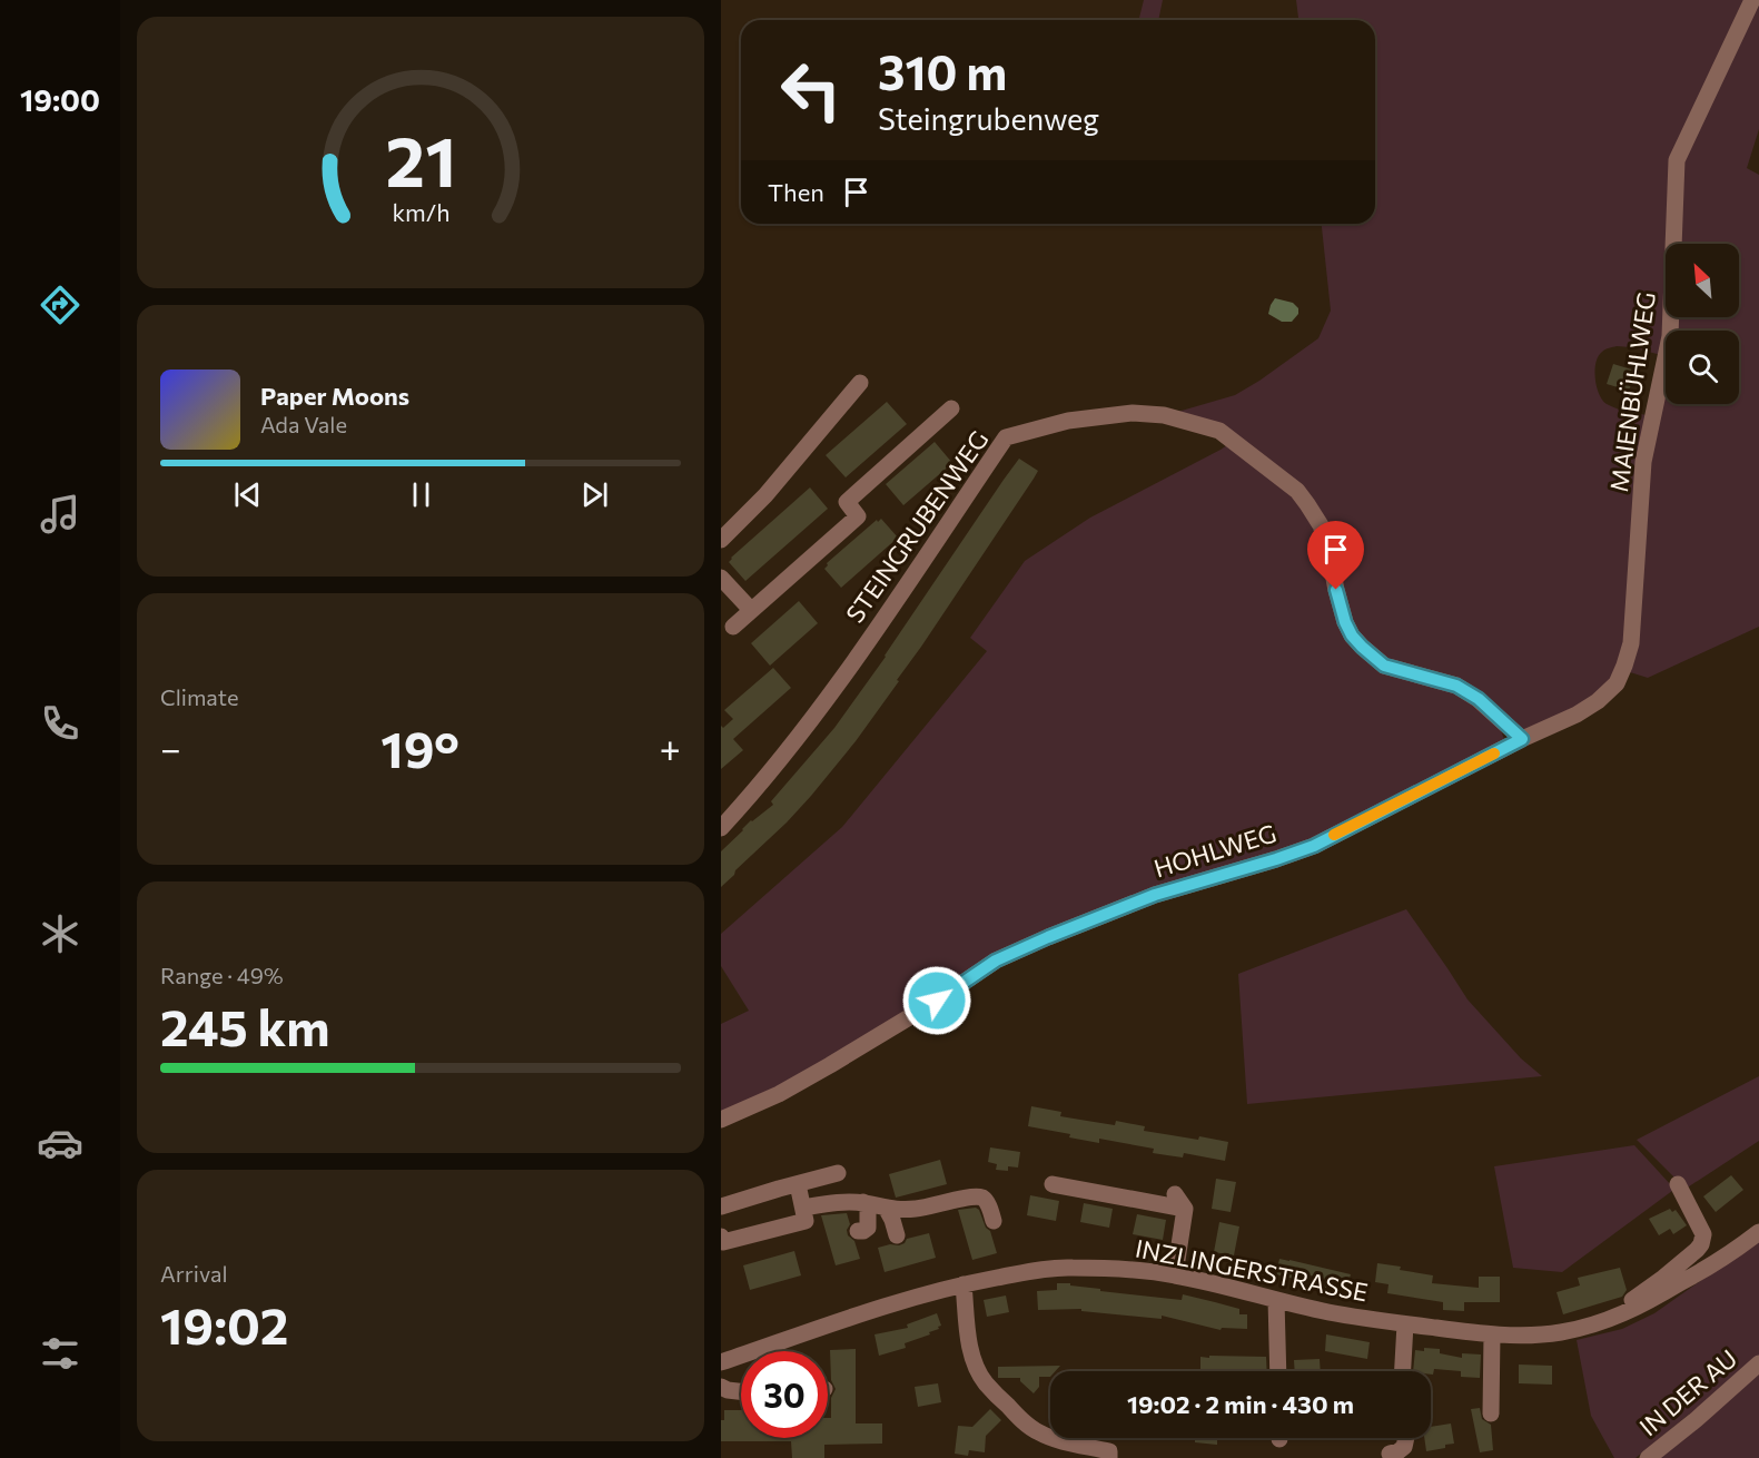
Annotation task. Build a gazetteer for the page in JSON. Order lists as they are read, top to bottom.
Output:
{
  "streets": {
    "street": [
      "MAIENBÜHLWEG",
      "STEINGRUBENWEG",
      "HOHLWEG",
      "INZLINGERSTRASSE",
      "IN DER AU"
    ]
  },
  "crossings": [
    ["MAIENBÜHLWEG", "HOHLWEG"],
    ["STEINGRUBENWEG", "HOHLWEG"]
  ],
  "north": "top left",
  "page": {
    "tabs": "19:00",
    "turn": ["310 m", "Steingrubenweg"],
    "then": "Then",
    "song": ["Paper Moons", "Ada Vale"],
    "tile": [
      "Climate",
      ["Range · 49%", "245 km"],
      ["Arrival", "19:02"]
    ],
    "heat": ["−", "19°", "+"],
    "limit": "30",
    "trip": "19:02 · 2 min · 430 m",
    "gauge": ["21", "km/h"]
  }
}
